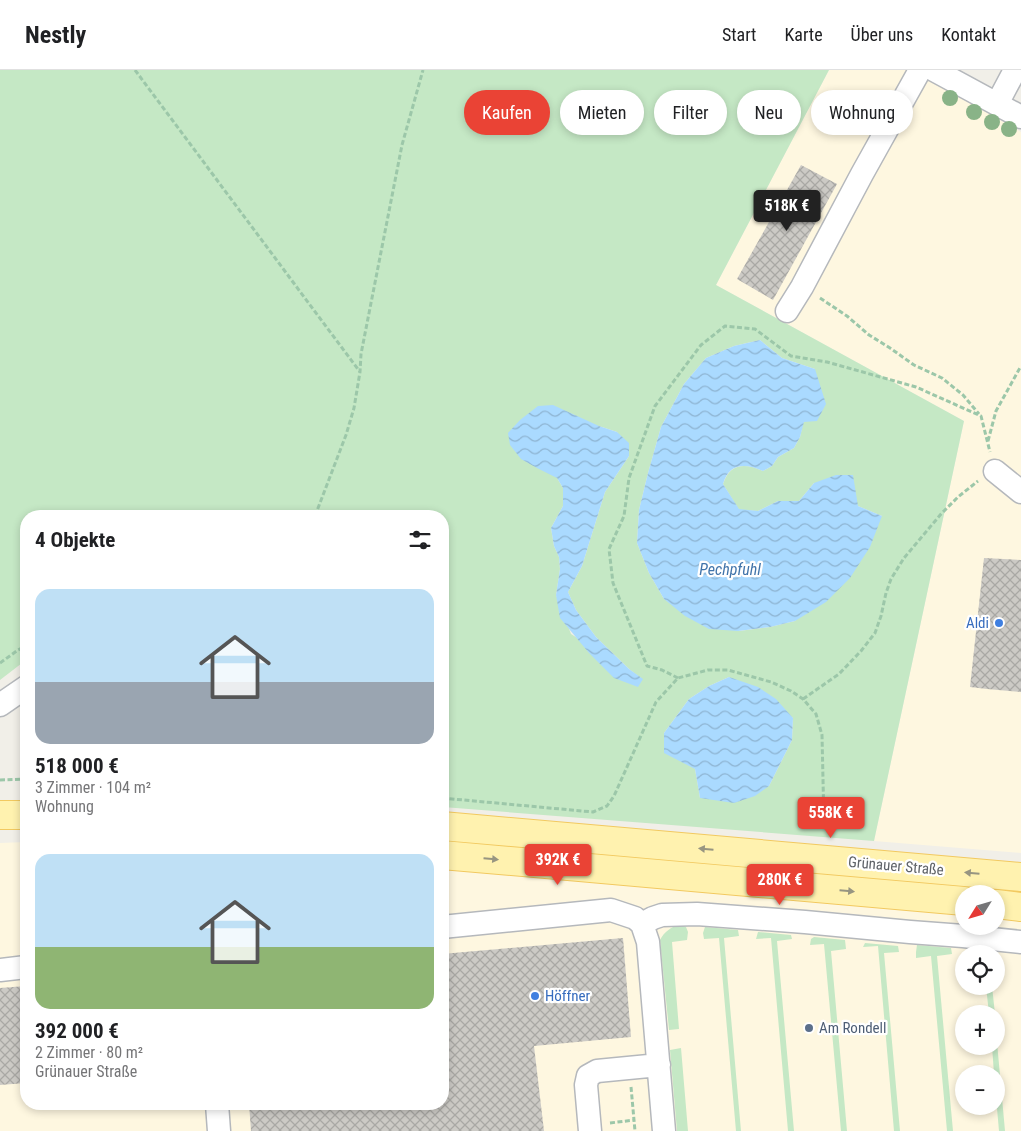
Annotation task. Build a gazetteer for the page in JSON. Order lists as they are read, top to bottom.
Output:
{
  "streets": {
    "main road": ["Grünauer Straße"]
  },
  "water": ["Pechpfuhl"],
  "places": ["Aldi", "Höffner", "Am Rondell"],
  "north": "bottom left",
  "page": {
    "header": "Nestly",
    "nav": [
      "Start",
      "Karte",
      "Über uns",
      "Kontakt"
    ],
    "chip": [
      "Kaufen",
      "Mieten",
      "Filter",
      "Neu",
      "Wohnung"
    ],
    "price": [
      "518K €",
      "558K €",
      "392K €",
      "280K €"
    ],
    "heading": "4 Objekte",
    "list": [
      {
        "name": "518 000 €",
        "note": "3 Zimmer · 104 m² · Wohnung"
      },
      {
        "name": "392 000 €",
        "note": "2 Zimmer · 80 m² · Grünauer Straße"
      }
    ],
    "map_buttons": ["+", "−"]
  }
}
